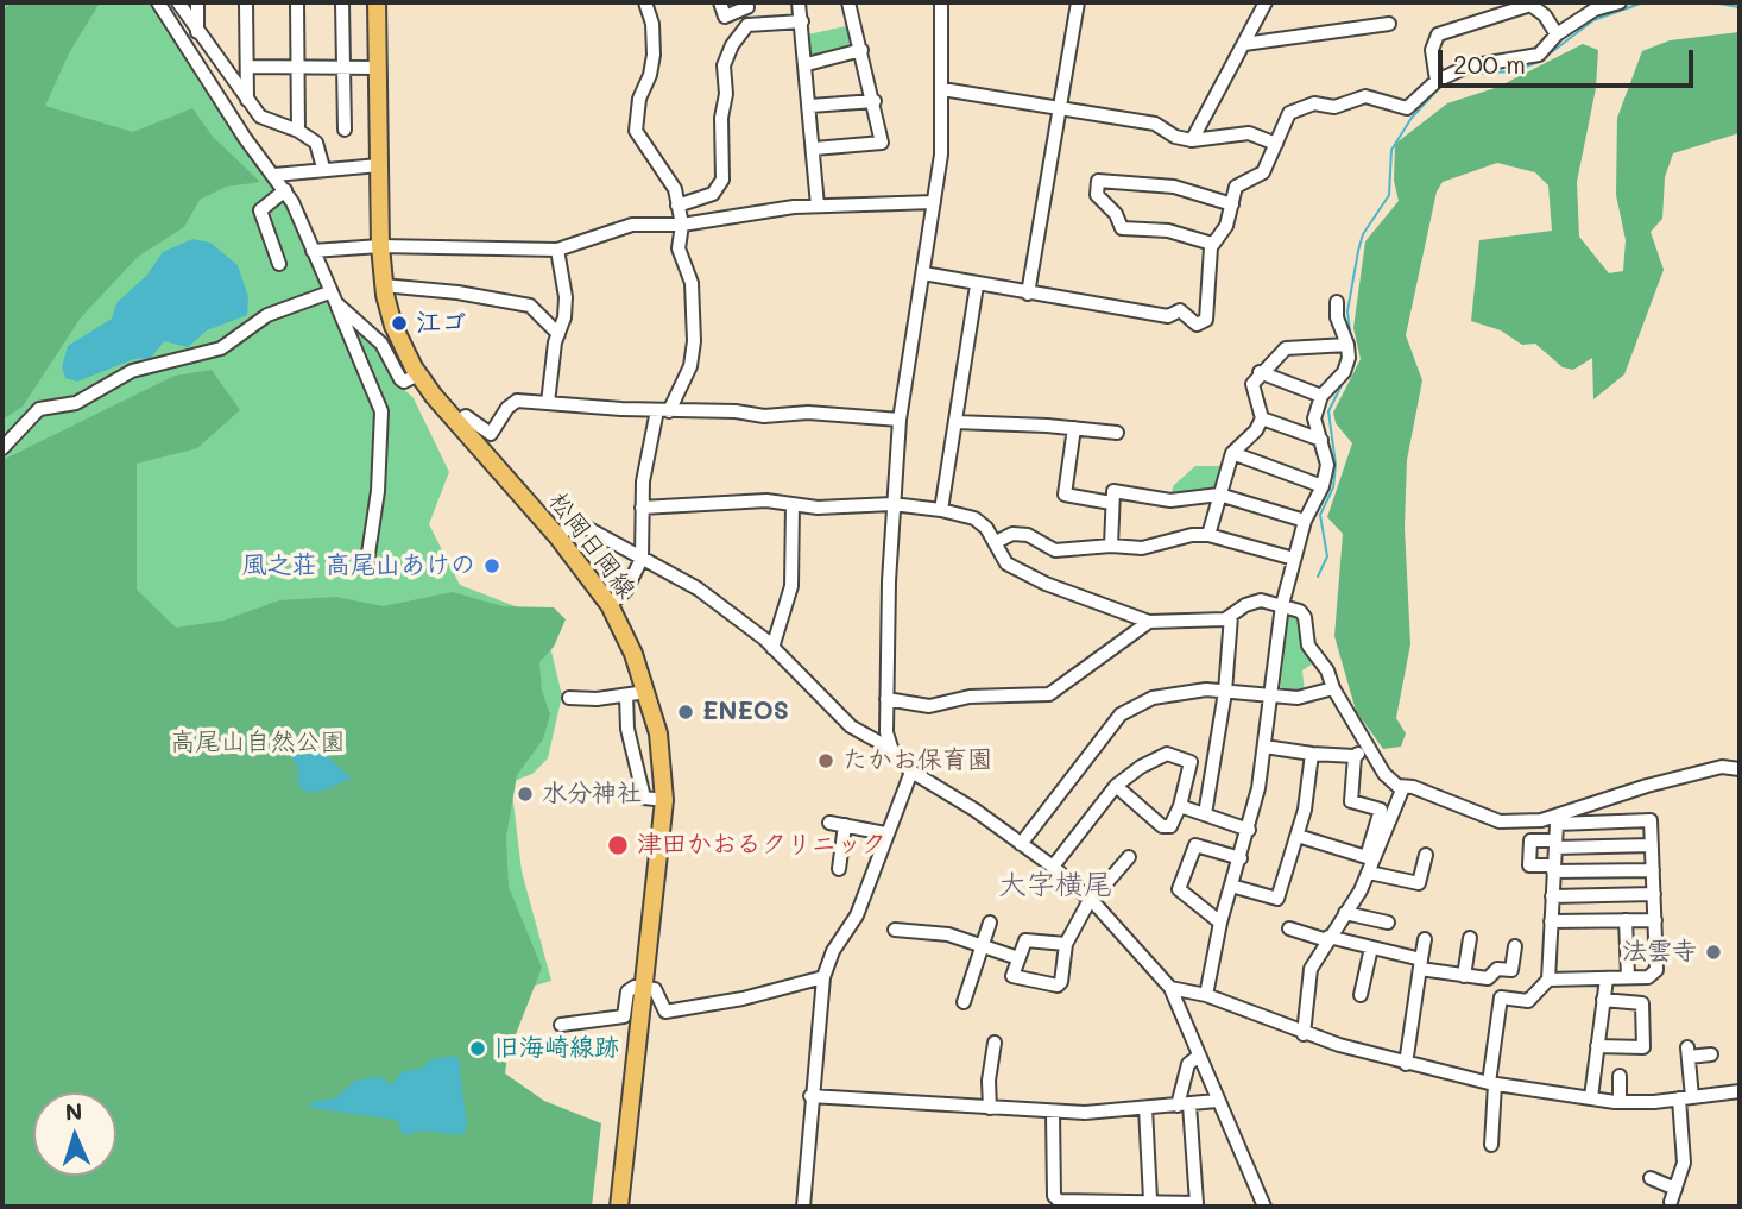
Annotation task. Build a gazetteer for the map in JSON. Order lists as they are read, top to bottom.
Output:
{
  "streets": {
    "main road": ["松岡日岡線"]
  },
  "districts": ["大字横尾"],
  "parks": ["高尾山自然公園"],
  "places": [
    "江ゴ",
    "風之荘 高尾山あけの",
    "ENEOS",
    "たかお保育園",
    "水分神社",
    "津田かおるクリニック",
    "法雲寺",
    "旧海崎線跡"
  ],
  "scale_bar": "200 m",
  "north": "top"
}
